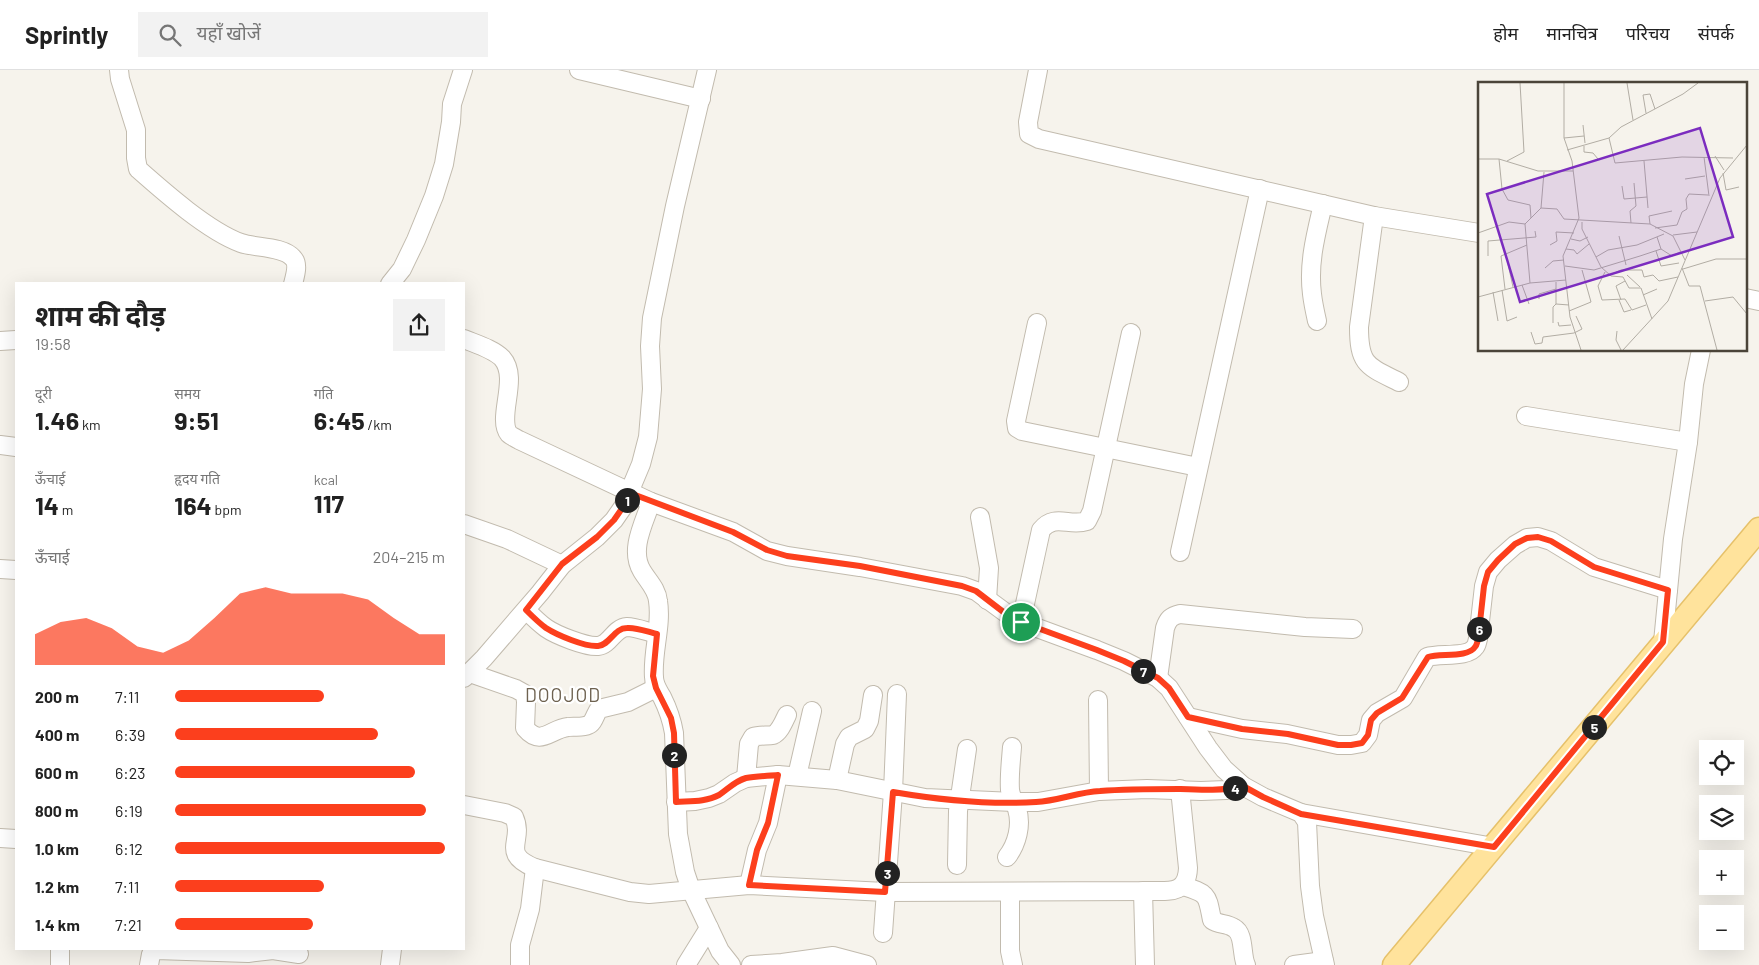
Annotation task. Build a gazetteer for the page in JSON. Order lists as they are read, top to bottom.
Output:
{
  "districts": ["DOOJOD"],
  "page": {
    "header": "Sprintly",
    "search": "यहाँ खोजें",
    "nav": [
      "होम",
      "मानचित्र",
      "परिचय",
      "संपर्क"
    ],
    "heading": ["शाम की दौड़", "19:58"],
    "stats": [
      ["दूरी", "1.46 km"],
      ["समय", "9:51"],
      ["गति", "6:45 /km"],
      ["ऊँचाई", "14 m"],
      ["हृदय गति", "164 bpm"],
      ["kcal", "117"]
    ],
    "pins": [
      "1",
      "6",
      "7",
      "5",
      "2",
      "4",
      "3"
    ],
    "chart": ["ऊँचाई", "204–215 m"],
    "list": [
      {
        "name": "200 m",
        "note": "7:11"
      },
      {
        "name": "400 m",
        "note": "6:39"
      },
      {
        "name": "600 m",
        "note": "6:23"
      },
      {
        "name": "800 m",
        "note": "6:19"
      },
      {
        "name": "1.0 km",
        "note": "6:12"
      },
      {
        "name": "1.2 km",
        "note": "7:11"
      },
      {
        "name": "1.4 km",
        "note": "7:21"
      }
    ],
    "map_buttons": ["+", "−"]
  }
}
